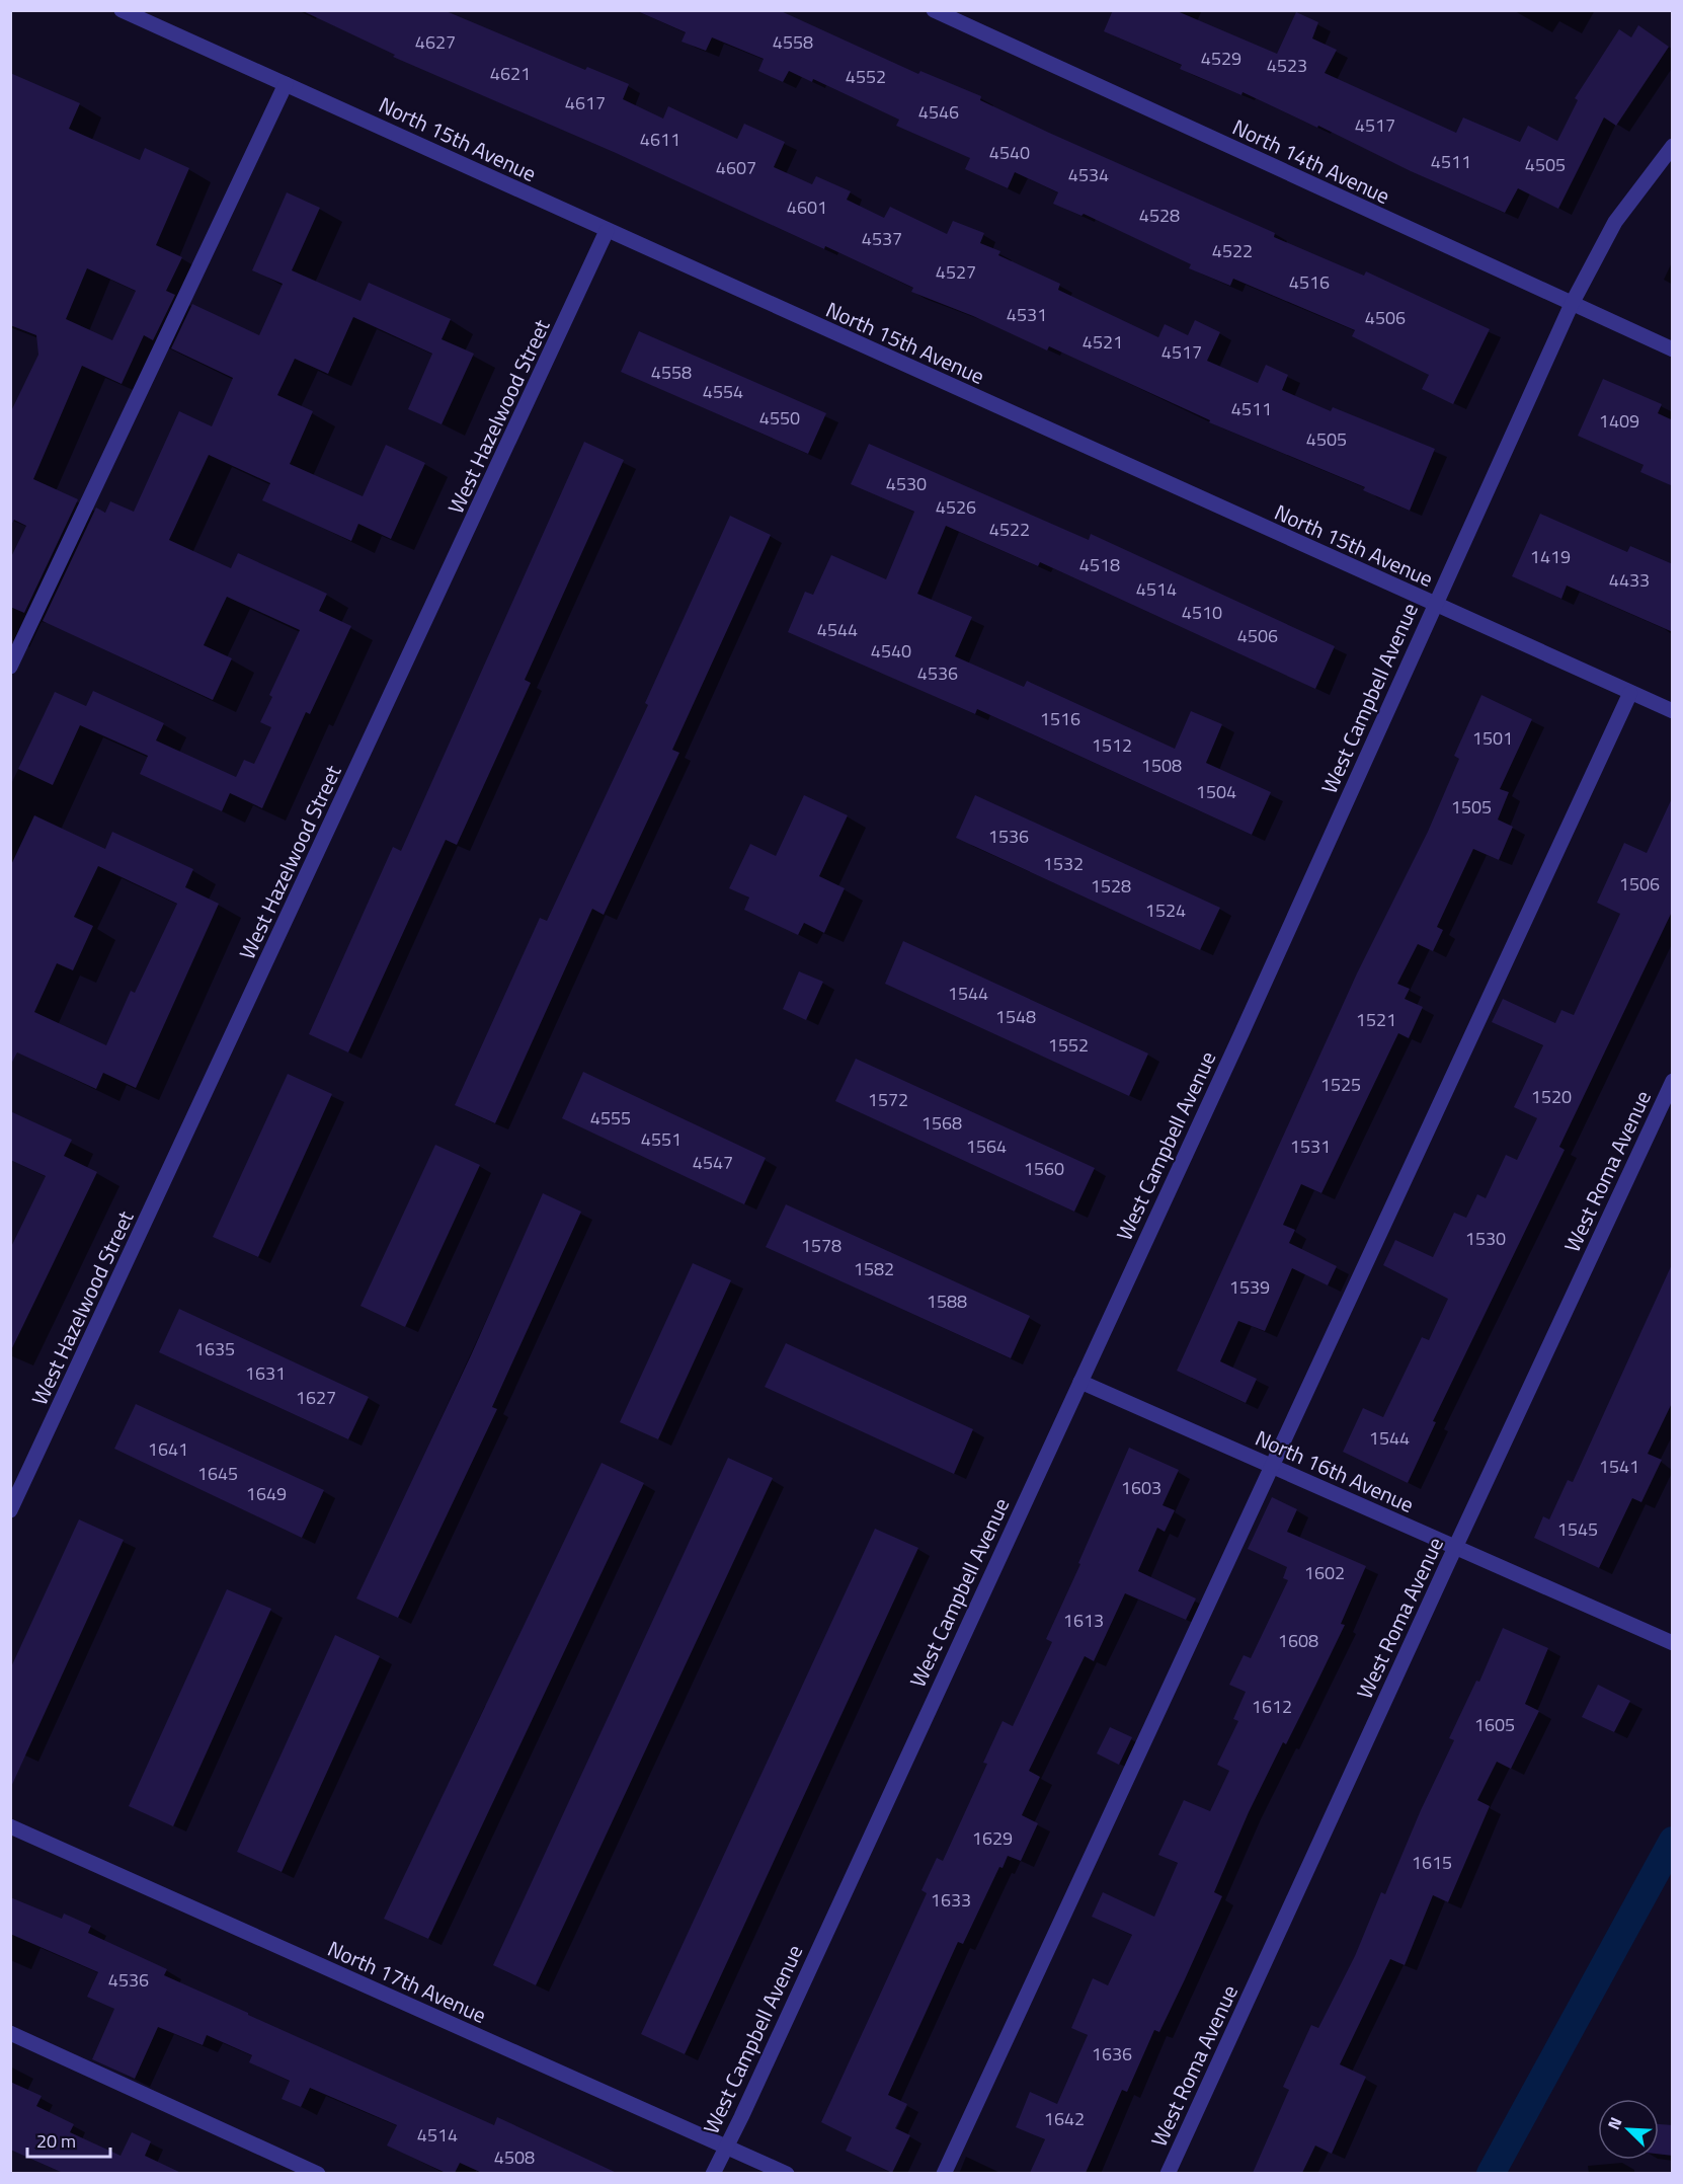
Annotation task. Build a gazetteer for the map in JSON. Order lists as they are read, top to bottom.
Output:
{
  "streets": {
    "street": [
      "North 15th Avenue",
      "North 14th Avenue",
      "West Hazelwood Street",
      "West Campbell Avenue",
      "West Roma Avenue",
      "North 16th Avenue",
      "North 17th Avenue"
    ]
  },
  "crossings": [
    ["North 15th Avenue", "West Hazelwood Street"],
    ["North 15th Avenue", "West Campbell Avenue"],
    ["North 14th Avenue", "West Campbell Avenue"],
    ["West Campbell Avenue", "North 16th Avenue"],
    ["West Campbell Avenue", "North 17th Avenue"],
    ["West Roma Avenue", "North 16th Avenue"]
  ],
  "house_numbers": [
    "4627",
    "4558",
    "4529",
    "4523",
    "4621",
    "4552",
    "4617",
    "4546",
    "4517",
    "4611",
    "4540",
    "4511",
    "4505",
    "4607",
    "4534",
    "4601",
    "4528",
    "4537",
    "4522",
    "4527",
    "4516",
    "4531",
    "4506",
    "4521",
    "4517",
    "4558",
    "4554",
    "4511",
    "4550",
    "1409",
    "4505",
    "4530",
    "4526",
    "4522",
    "1419",
    "4518",
    "4433",
    "4514",
    "4510",
    "4544",
    "4506",
    "4540",
    "4536",
    "1516",
    "1501",
    "1512",
    "1508",
    "1504",
    "1505",
    "1536",
    "1532",
    "1506",
    "1528",
    "1524",
    "1544",
    "1548",
    "1521",
    "1552",
    "1525",
    "1520",
    "1572",
    "4555",
    "1568",
    "4551",
    "1564",
    "1531",
    "4547",
    "1560",
    "1530",
    "1578",
    "1582",
    "1539",
    "1588",
    "1635",
    "1631",
    "1627",
    "1544",
    "1641",
    "1541",
    "1645",
    "1603",
    "1649",
    "1545",
    "1602",
    "1613",
    "1608",
    "1612",
    "1605",
    "1629",
    "1615",
    "1633",
    "4536",
    "1636",
    "1642",
    "4514",
    "4508"
  ],
  "scale_bar": "20 m",
  "north": "top left"
}
